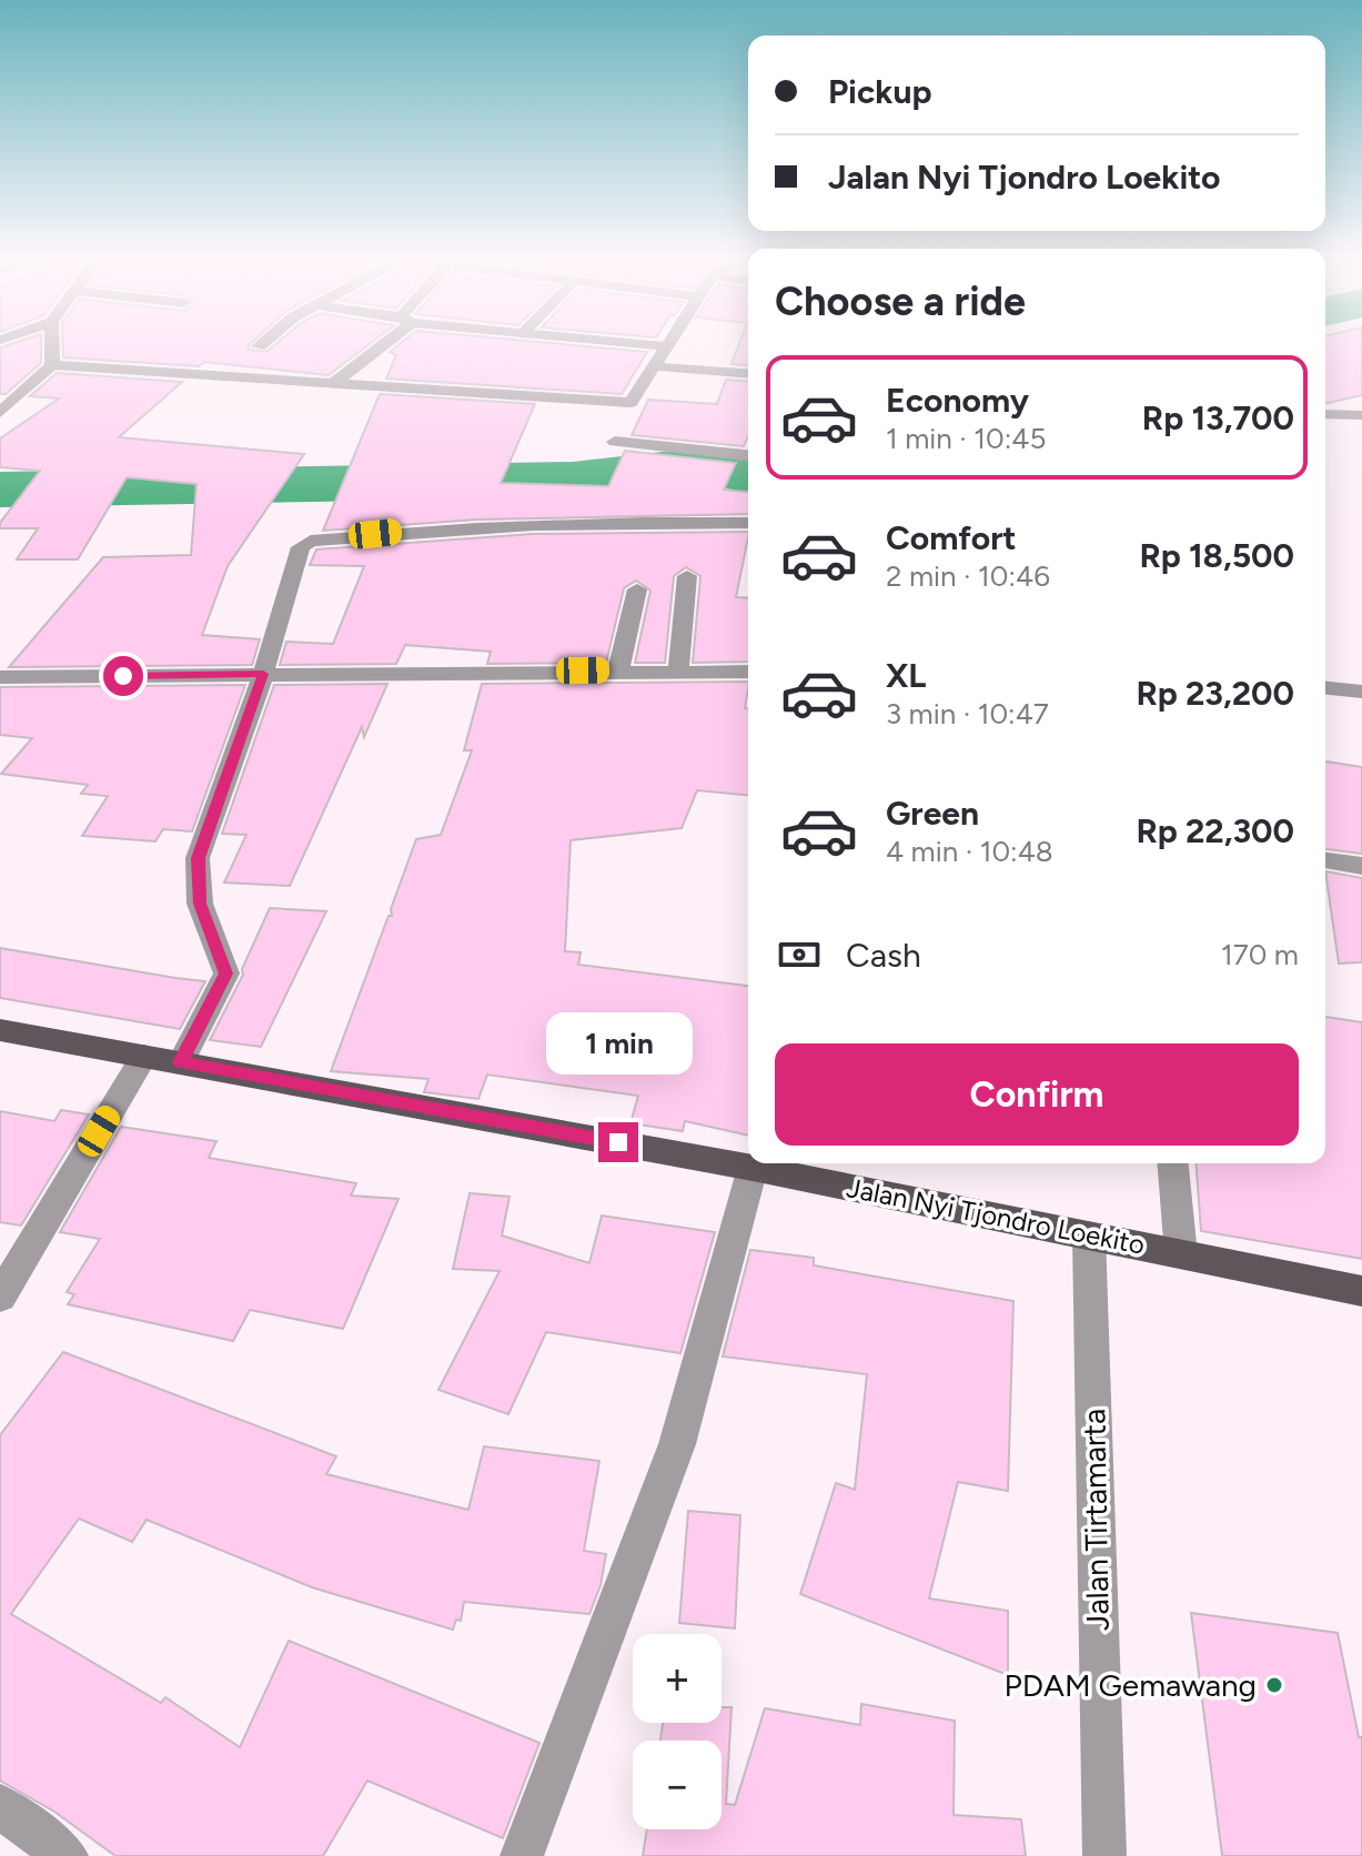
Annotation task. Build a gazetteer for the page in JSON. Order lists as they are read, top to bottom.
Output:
{
  "streets": {
    "main road": ["Jalan Nyi Tjondro Loekito"],
    "street": ["Jalan Tirtamarta"]
  },
  "crossings": [
    ["Jalan Nyi Tjondro Loekito", "Jalan Tirtamarta"]
  ],
  "places": ["PDAM Gemawang"],
  "page": {
    "banner": ["Pickup", "Jalan Nyi Tjondro Loekito"],
    "heading": "Choose a ride",
    "list": [
      {
        "name": "Economy",
        "note": "1 min · 10:45",
        "value": "Rp 13,700"
      },
      {
        "name": "Comfort",
        "note": "2 min · 10:46",
        "value": "Rp 18,500"
      },
      {
        "name": "XL",
        "note": "3 min · 10:47",
        "value": "Rp 23,200"
      },
      {
        "name": "Green",
        "note": "4 min · 10:48",
        "value": "Rp 22,300"
      }
    ],
    "pay": ["Cash", "170 m"],
    "bubble": "1 min",
    "buttons": "Confirm",
    "map_buttons": ["+", "−"]
  }
}
